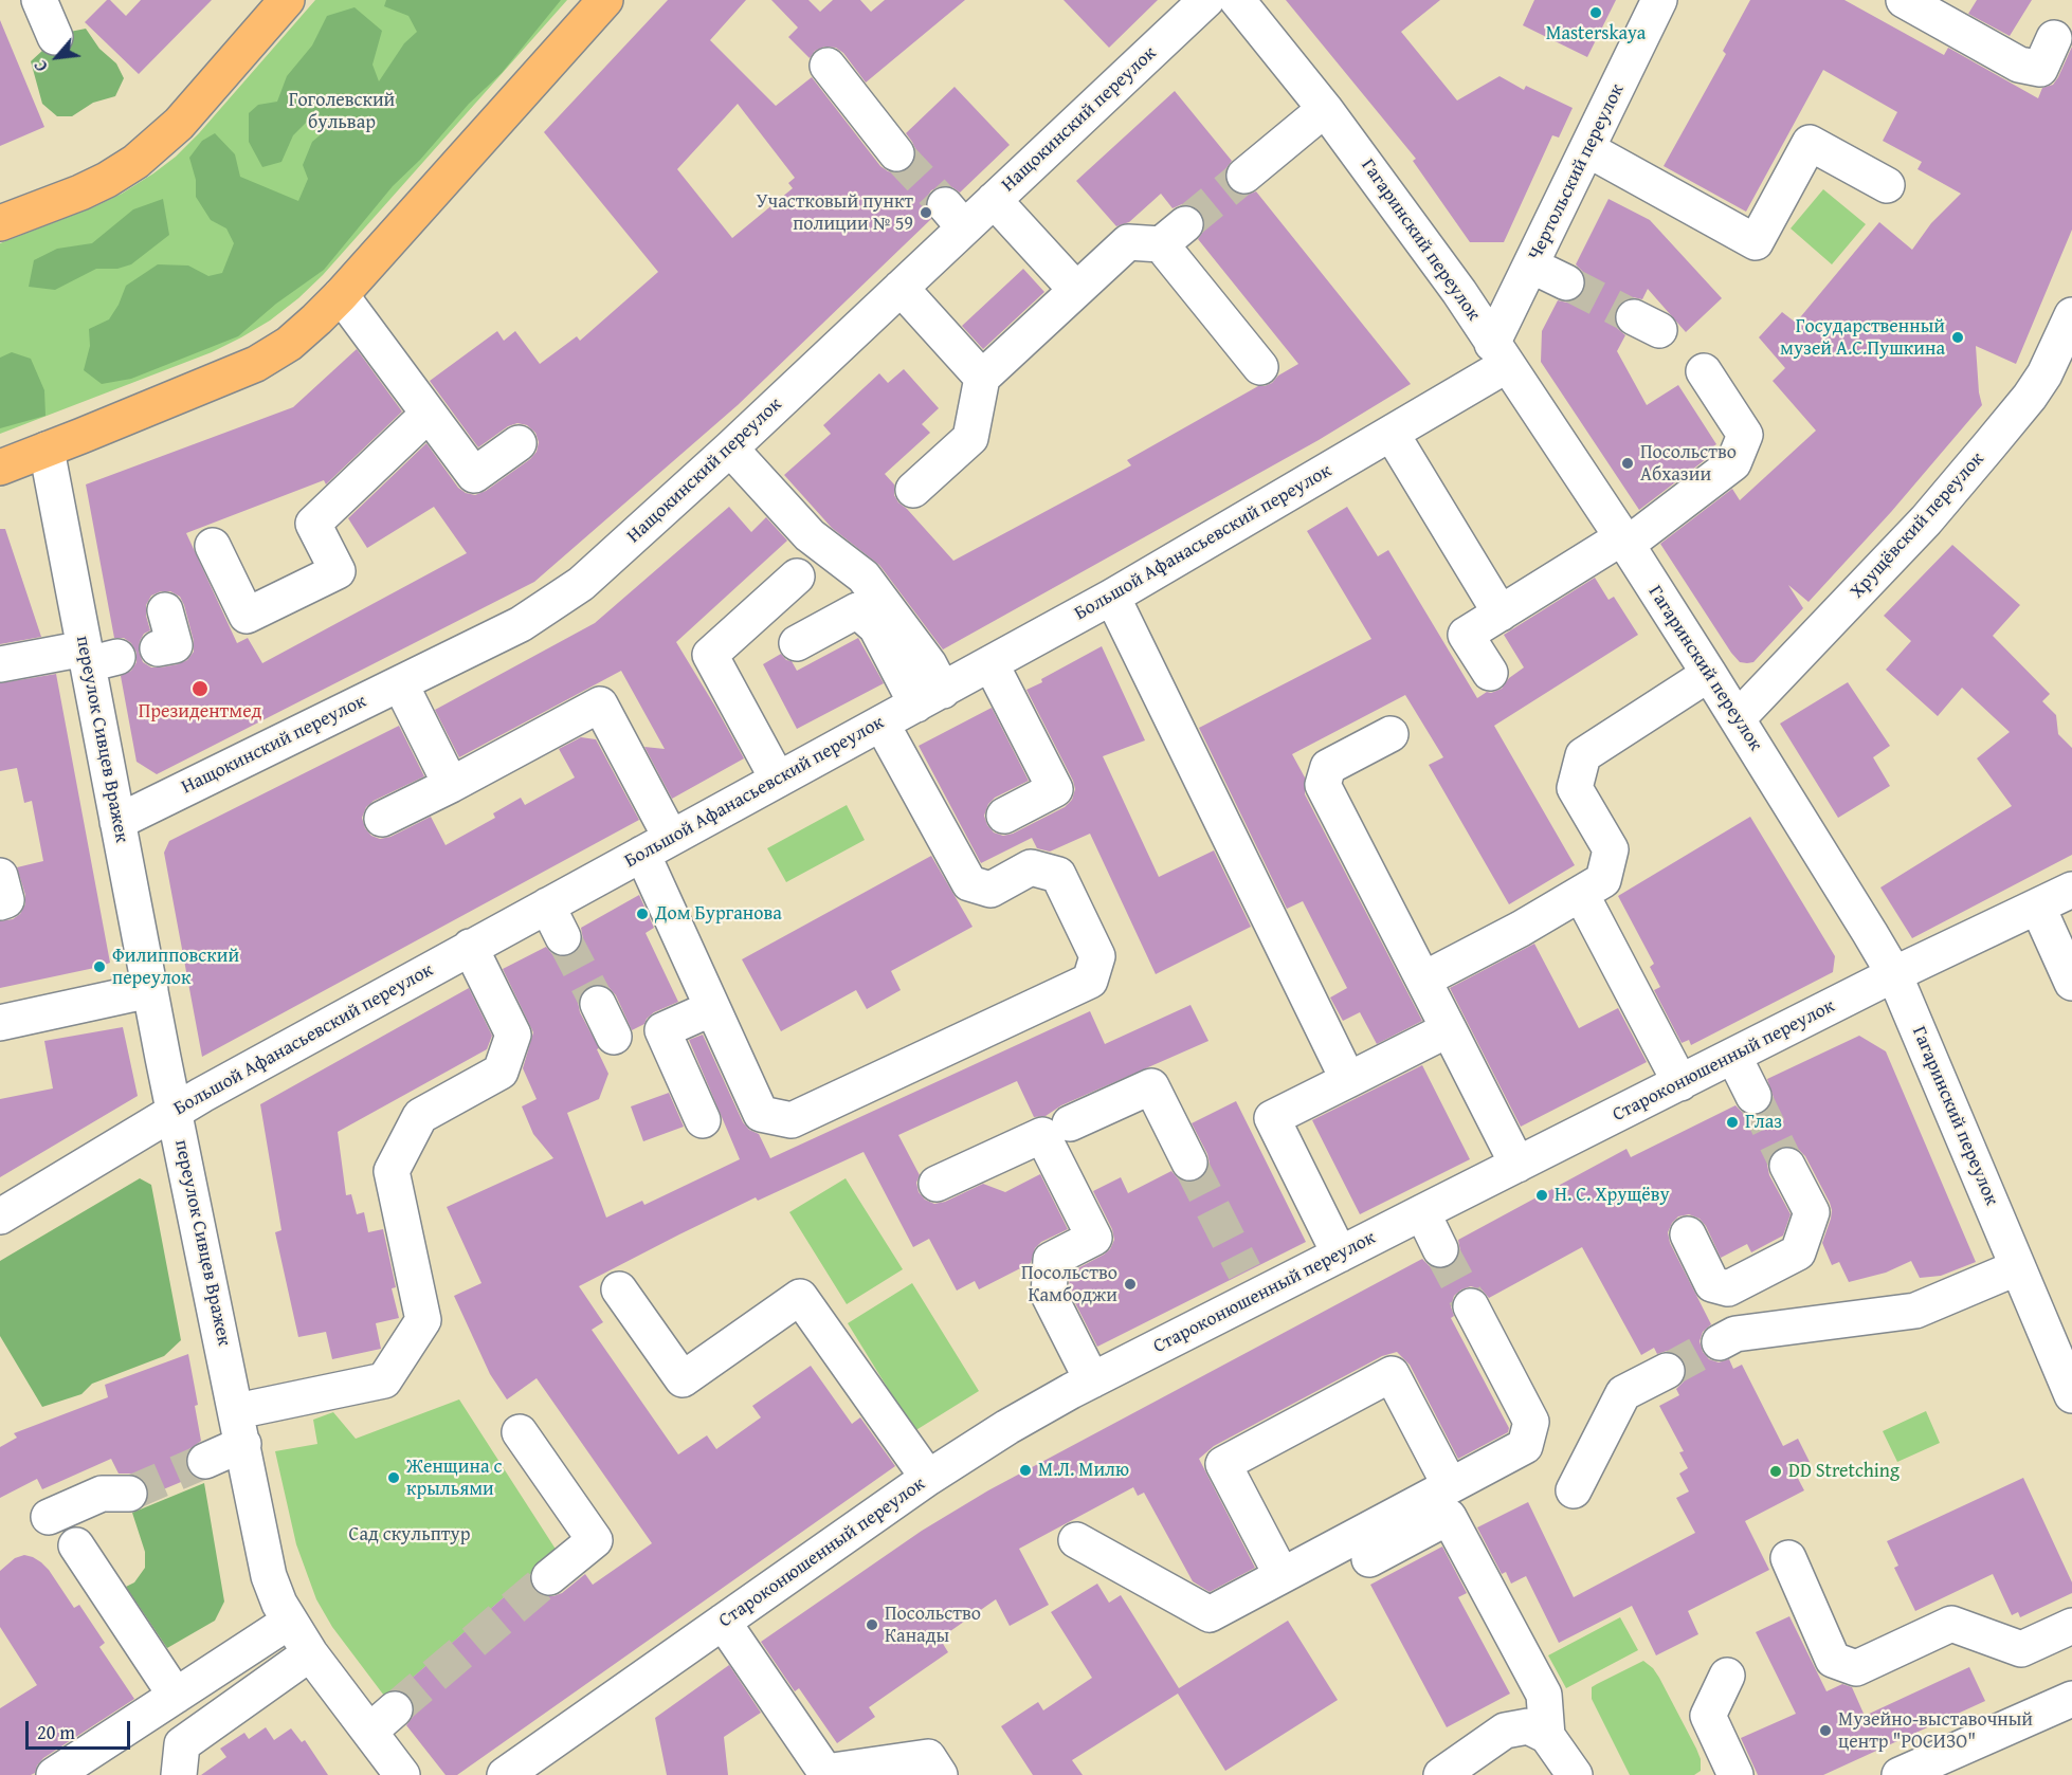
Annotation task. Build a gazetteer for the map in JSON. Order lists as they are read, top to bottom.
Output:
{
  "streets": {
    "street": [
      "Нащокинский переулок",
      "Чертольский переулок",
      "Гагаринский переулок",
      "Хрущёвский переулок",
      "Большой Афанасьевский переулок",
      "переулок Сивцев Вражек",
      "Староконюшенный переулок"
    ]
  },
  "crossings": [
    ["Нащокинский переулок", "переулок Сивцев Вражек"],
    ["Чертольский переулок", "Гагаринский переулок"],
    ["Чертольский переулок", "Большой Афанасьевский переулок"],
    ["Гагаринский переулок", "Хрущёвский переулок"],
    ["Гагаринский переулок", "Большой Афанасьевский переулок"],
    ["Гагаринский переулок", "Староконюшенный переулок"],
    ["Большой Афанасьевский переулок", "переулок Сивцев Вражек"]
  ],
  "parks": ["Гоголевский бульвар", "Сад скульптур"],
  "places": [
    "Masterskaya",
    "Участковый пункт полиции № 59",
    "Государственный музей А.С.Пушкина",
    "Посольство Абхазии",
    "Президентмед",
    "Дом Бурганова",
    "Филипповский переулок",
    "Глаз",
    "Н. С. Хрущёву",
    "Посольство Камбоджи",
    "М.Л. Милю",
    "DD Stretching",
    "Женщина с крыльями",
    "Посольство Канады",
    "Музейно-выставочный центр \"РОСИЗО\""
  ],
  "scale_bar": "20 m",
  "north": "bottom left"
}
